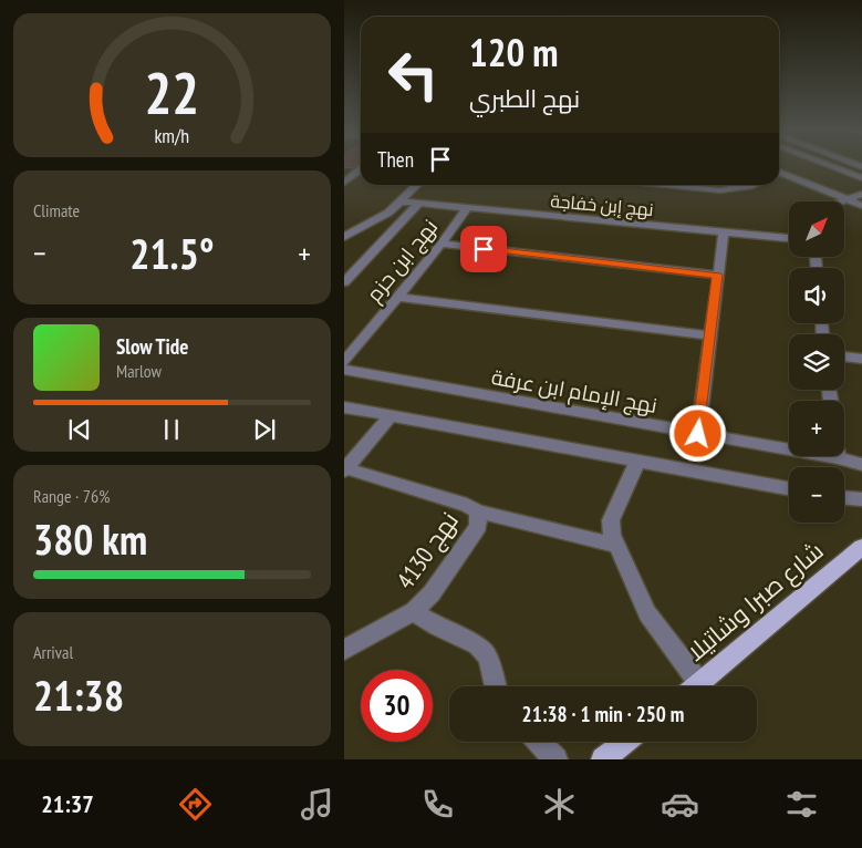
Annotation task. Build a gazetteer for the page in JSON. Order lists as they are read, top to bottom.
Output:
{
  "streets": {
    "main road": ["شارع صبرا وشاتيلا"],
    "street": [
      "نهج إبن خفاجة",
      "نهج ابن حزم",
      "نهج الإمام ابن عرفة",
      "نهج 4130"
    ]
  },
  "crossings": [
    ["نهج إبن خفاجة", "نهج ابن حزم"]
  ],
  "north": "top right",
  "page": {
    "turn": ["120 m", "نهج الطبري"],
    "then": "Then",
    "tile": [
      "Climate",
      ["Range · 76%", "380 km"],
      ["Arrival", "21:38"]
    ],
    "map_buttons": ["+", "−"],
    "heat": ["−", "21.5°", "+"],
    "song": ["Slow Tide", "Marlow"],
    "limit": "30",
    "trip": "21:38 · 1 min · 250 m",
    "tabs": "21:37",
    "gauge": ["22", "km/h"]
  }
}
